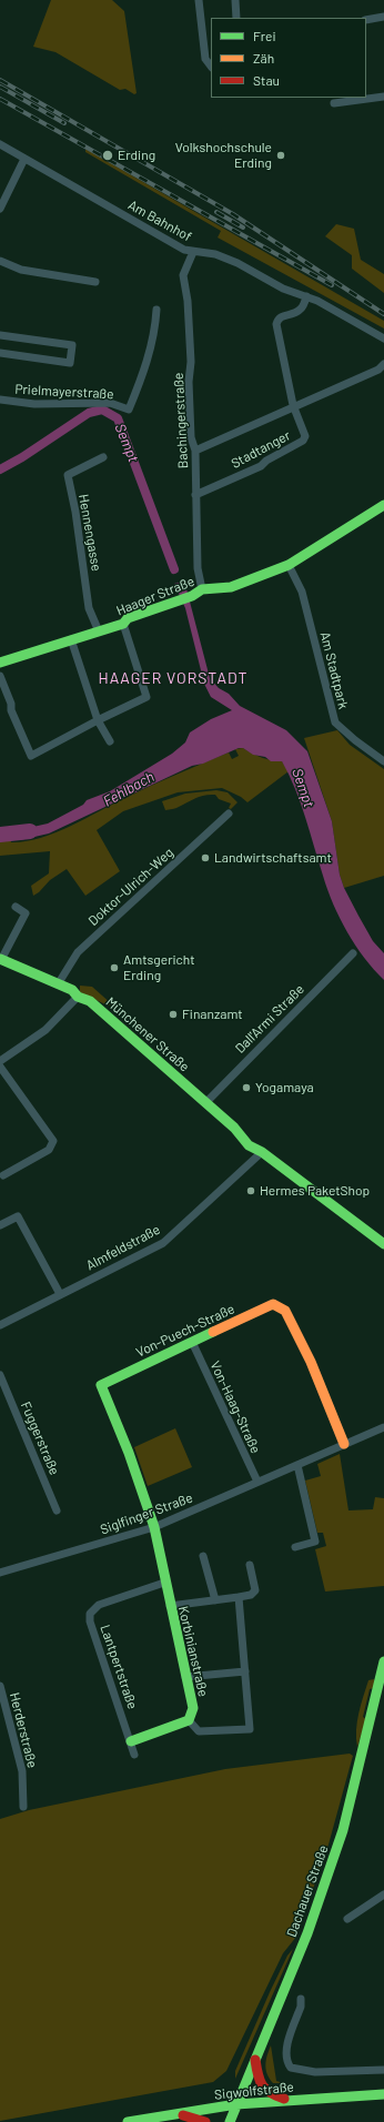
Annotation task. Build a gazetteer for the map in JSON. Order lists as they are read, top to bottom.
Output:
{
  "streets": {
    "street": [
      "Am Bahnhof",
      "Prielmayerstraße",
      "Bachingerstraße",
      "Stadtanger",
      "Hennengasse",
      "Haager Straße",
      "Am Stadtpark",
      "Doktor-Ulrich-Weg",
      "Dall'Armi Straße",
      "Münchener Straße",
      "Almfeldstraße",
      "Von-Puech-Straße",
      "Von-Haag-Straße",
      "Fuggerstraße",
      "Siglfinger Straße",
      "Korbinianstraße",
      "Lantpertstraße",
      "Herderstraße",
      "Dachauer Straße",
      "Sigwolfstraße"
    ]
  },
  "crossings": [
    ["Am Bahnhof", "Bachingerstraße"],
    ["Am Bahnhof", "Stadtanger"],
    ["Bachingerstraße", "Stadtanger"],
    ["Bachingerstraße", "Haager Straße"],
    ["Hennengasse", "Haager Straße"],
    ["Haager Straße", "Am Stadtpark"],
    ["Doktor-Ulrich-Weg", "Münchener Straße"],
    ["Dall'Armi Straße", "Münchener Straße"],
    ["Münchener Straße", "Almfeldstraße"],
    ["Von-Puech-Straße", "Von-Haag-Straße"],
    ["Von-Puech-Straße", "Siglfinger Straße"],
    ["Von-Puech-Straße", "Korbinianstraße"],
    ["Von-Haag-Straße", "Siglfinger Straße"],
    ["Siglfinger Straße", "Korbinianstraße"],
    ["Korbinianstraße", "Lantpertstraße"],
    ["Dachauer Straße", "Sigwolfstraße"]
  ],
  "districts": ["HAAGER VORSTADT"],
  "water": ["Sempt", "Fehlbach"],
  "places": [
    "Erding",
    "Volkshochschule Erding",
    "Landwirtschaftsamt",
    "Amtsgericht Erding",
    "Finanzamt",
    "Yogamaya",
    "Hermes PaketShop"
  ],
  "legend": ["Frei", "Zäh", "Stau"]
}
